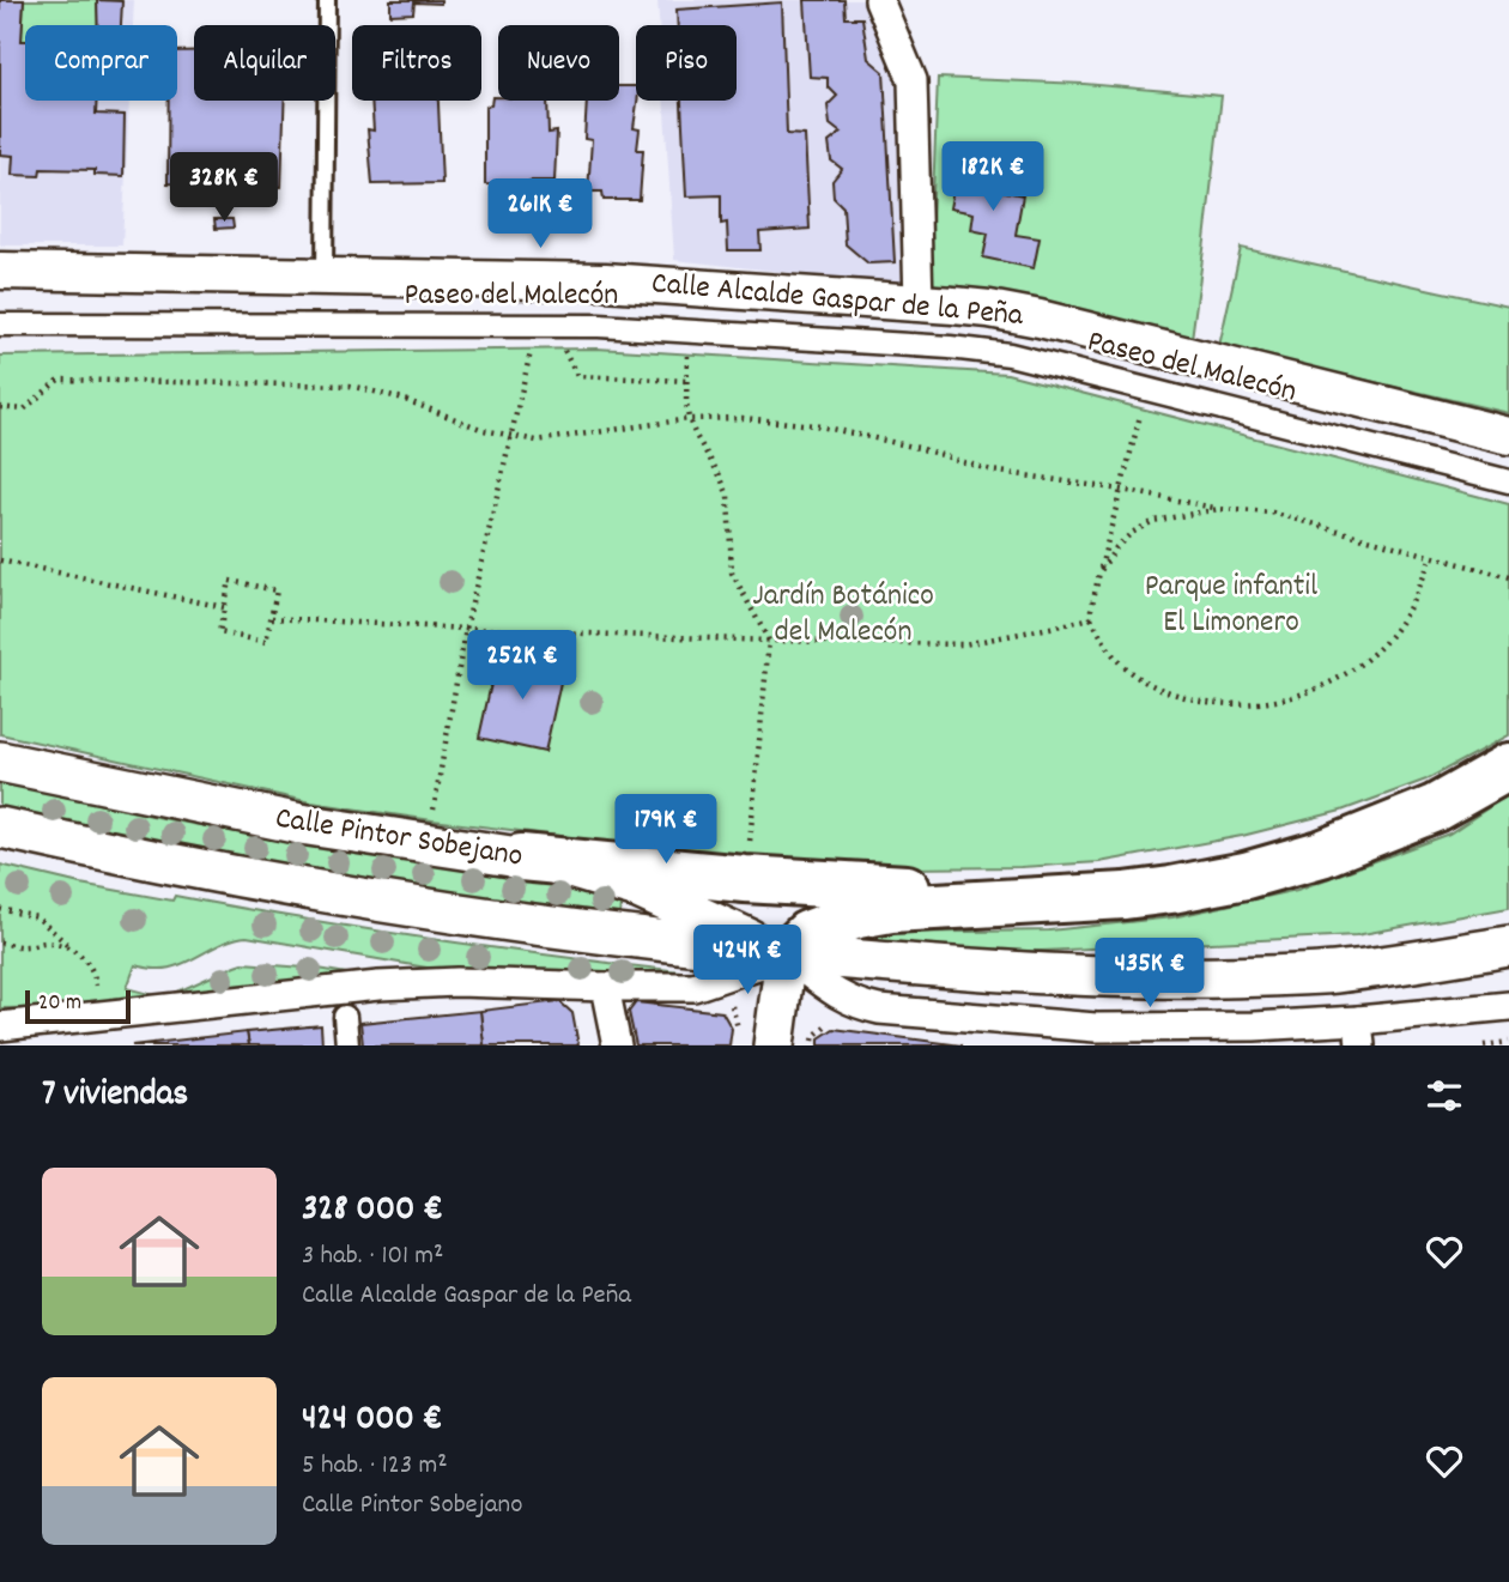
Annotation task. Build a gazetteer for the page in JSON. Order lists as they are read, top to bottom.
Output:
{
  "streets": {
    "main road": ["Calle Pintor Sobejano"],
    "street": ["Paseo del Malecón", "Calle Alcalde Gaspar de la Peña"]
  },
  "parks": ["Parque infantil El Limonero", "Jardín Botánico del Malecón"],
  "scale_bar": "20 m",
  "page": {
    "chip": [
      "Comprar",
      "Alquilar",
      "Filtros",
      "Nuevo",
      "Piso"
    ],
    "price": [
      "182K €",
      "328K €",
      "261K €",
      "252K €",
      "179K €",
      "424K €",
      "435K €"
    ],
    "scale": "20 m",
    "heading": "7 viviendas",
    "list": [
      {
        "name": "328 000 €",
        "note": "3 hab. · 101 m² · Calle Alcalde Gaspar de la Peña"
      },
      {
        "name": "424 000 €",
        "note": "5 hab. · 123 m² · Calle Pintor Sobejano"
      }
    ]
  }
}
